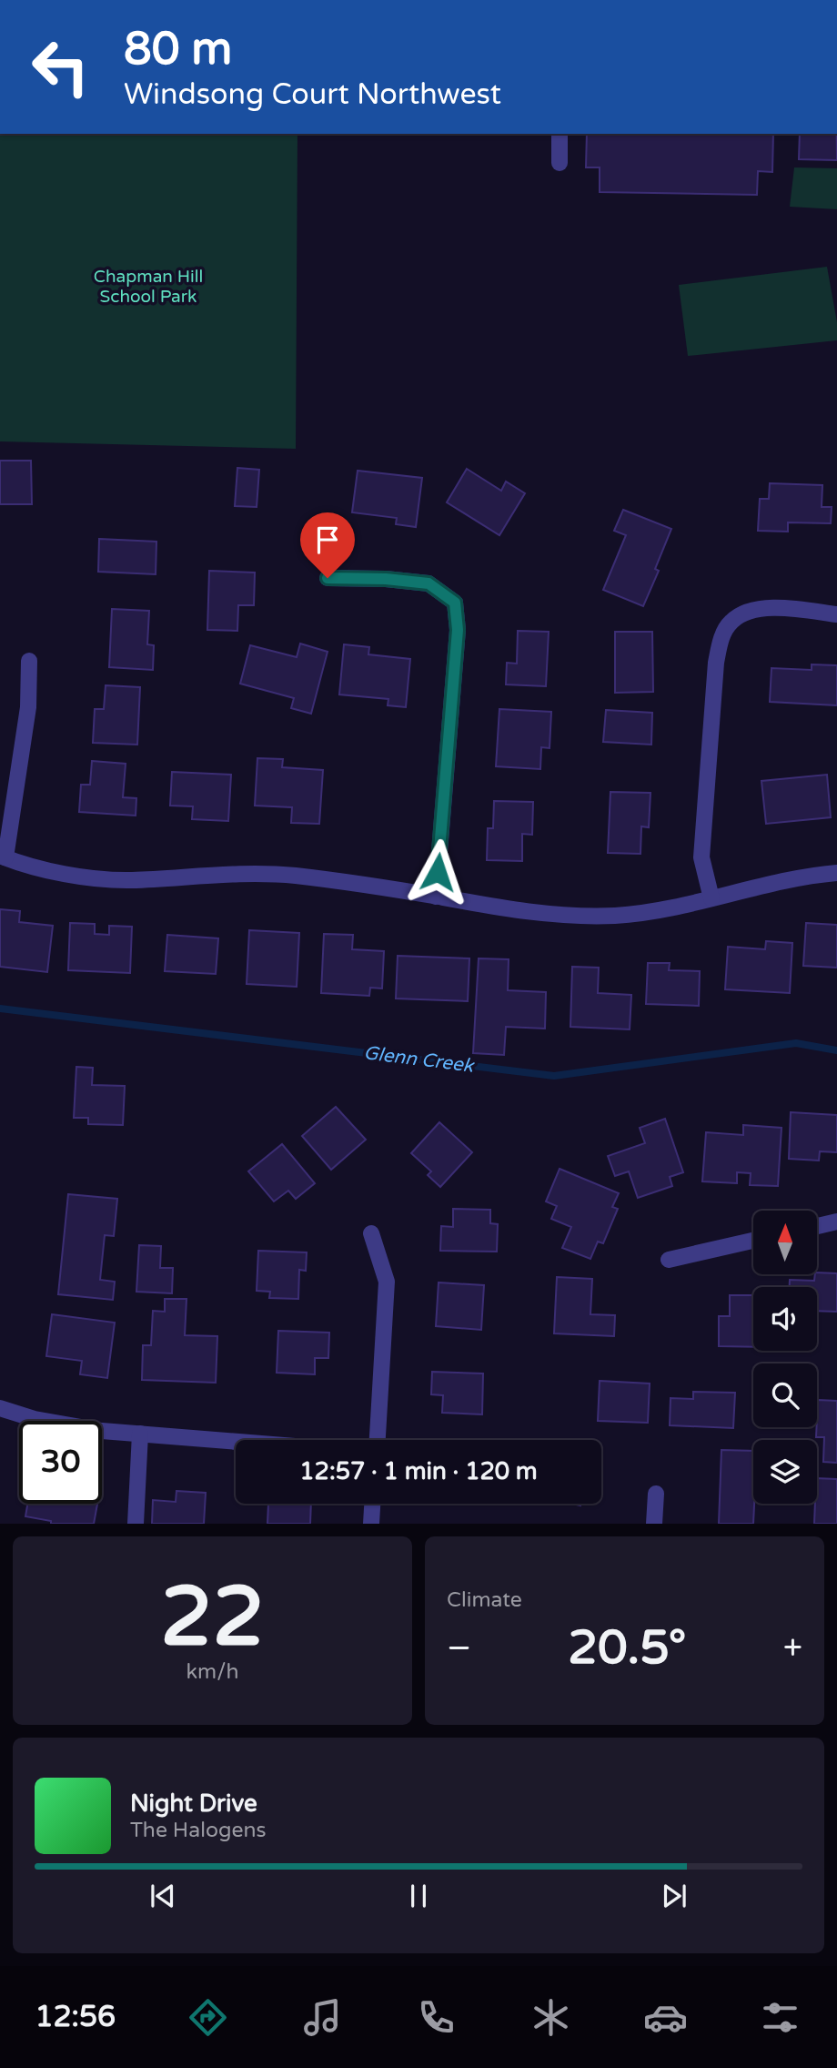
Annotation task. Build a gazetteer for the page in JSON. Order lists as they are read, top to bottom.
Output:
{
  "water": ["Glenn Creek"],
  "parks": ["Chapman Hill School Park"],
  "north": "top",
  "page": {
    "turn": ["80 m", "Windsong Court Northwest"],
    "limit": "30",
    "trip": "12:57 · 1 min · 120 m",
    "tile": [
      ["22", "km/h"],
      "Climate"
    ],
    "heat": ["−", "20.5°", "+"],
    "song": ["Night Drive", "The Halogens"],
    "tabs": "12:56"
  }
}
